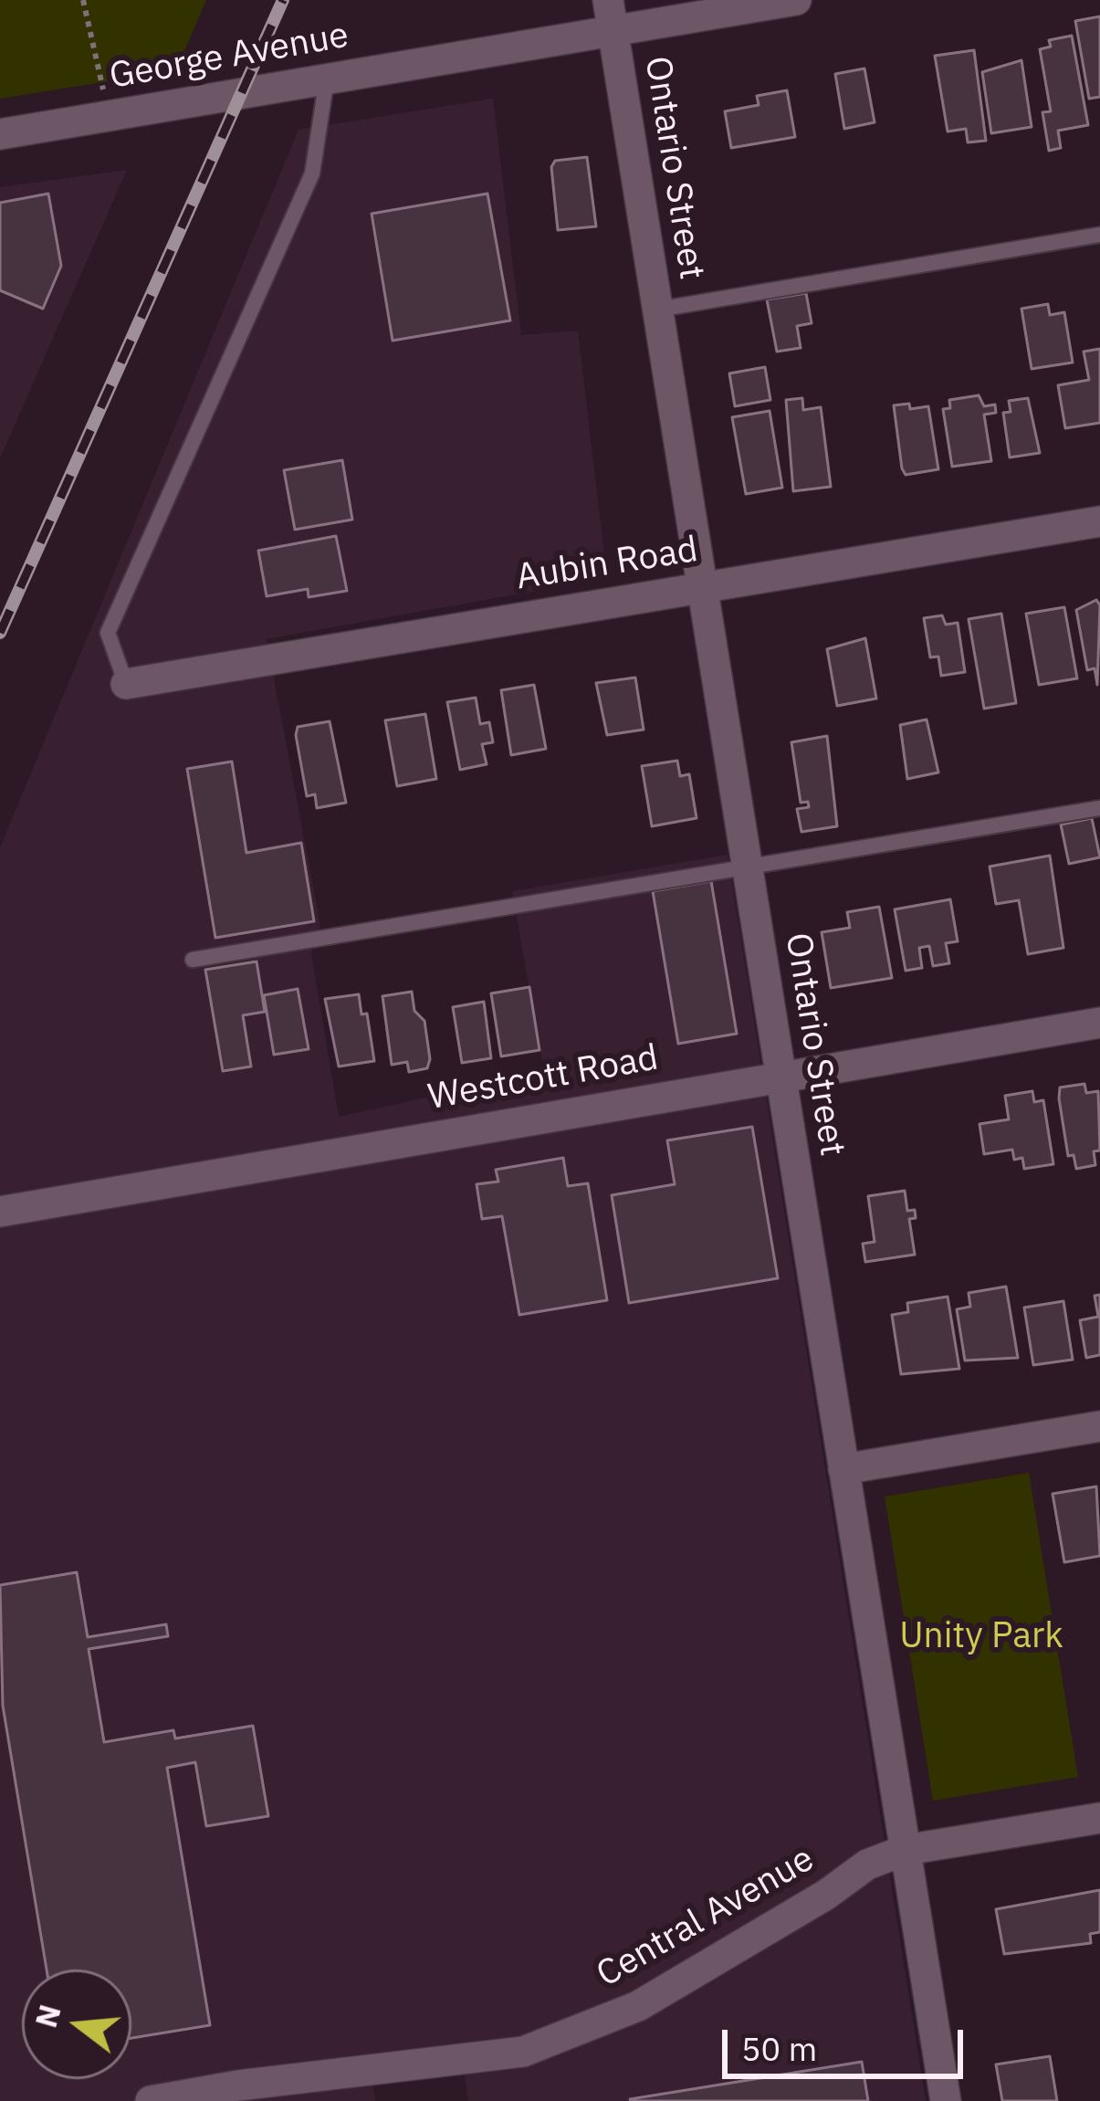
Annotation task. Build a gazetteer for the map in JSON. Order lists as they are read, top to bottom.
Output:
{
  "streets": {
    "street": [
      "George Avenue",
      "Ontario Street",
      "Aubin Road",
      "Westcott Road",
      "Central Avenue"
    ]
  },
  "crossings": [
    ["George Avenue", "Ontario Street"],
    ["Ontario Street", "Aubin Road"],
    ["Ontario Street", "Westcott Road"],
    ["Ontario Street", "Central Avenue"]
  ],
  "parks": ["Unity Park"],
  "scale_bar": "50 m",
  "north": "left"
}
